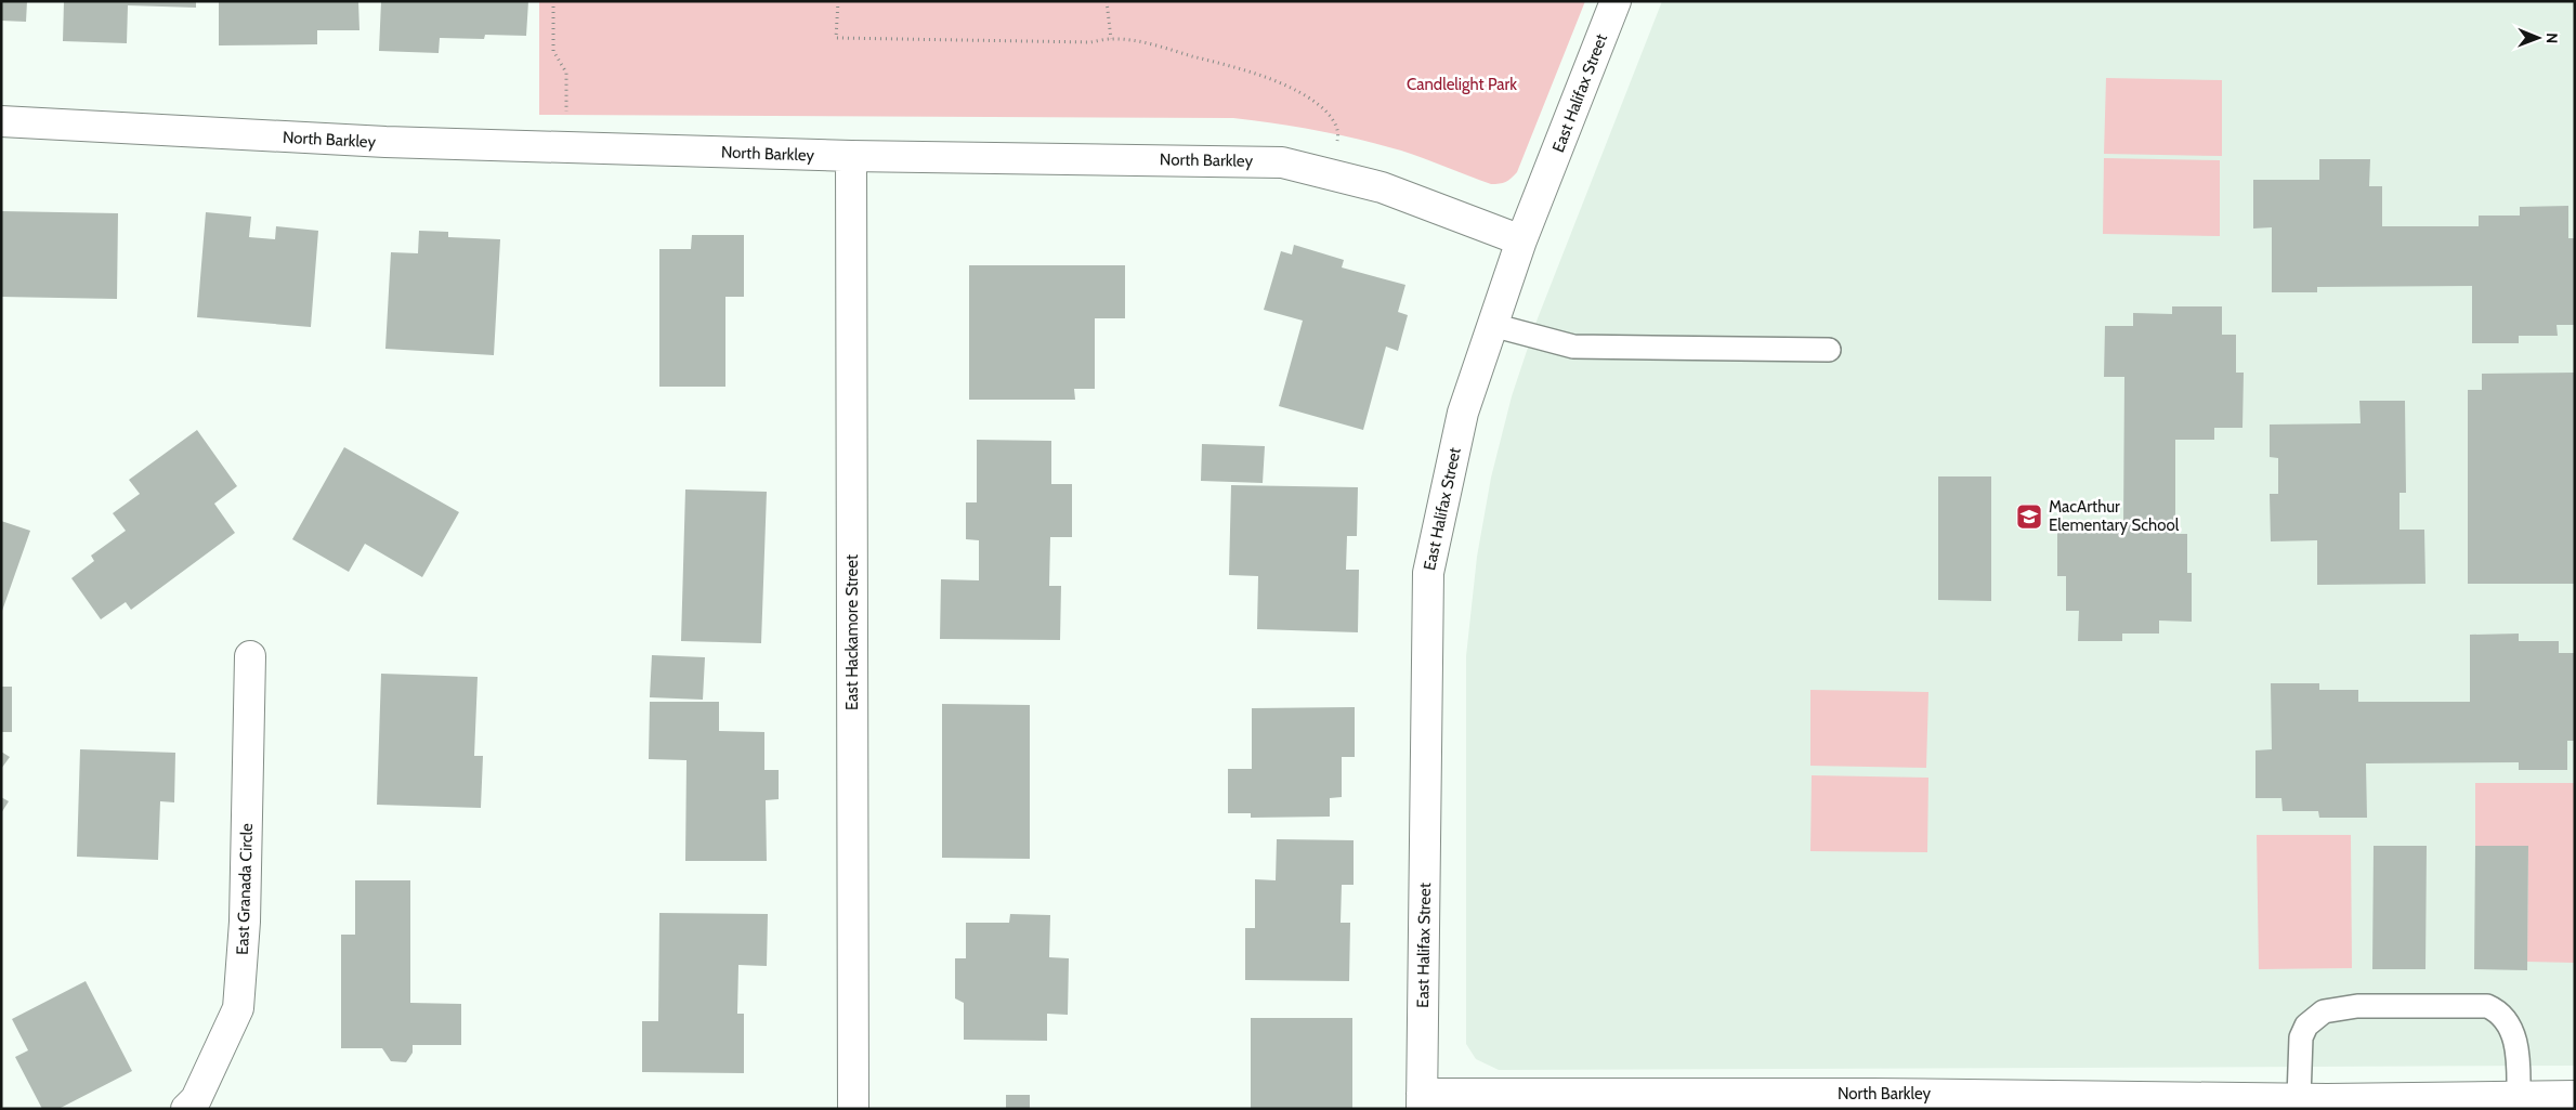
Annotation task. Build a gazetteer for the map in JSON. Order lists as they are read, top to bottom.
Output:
{
  "streets": {
    "street": [
      "East Halifax Street",
      "North Barkley",
      "East Hackamore Street",
      "East Granada Circle"
    ]
  },
  "crossings": [
    ["East Halifax Street", "North Barkley"],
    ["North Barkley", "East Hackamore Street"]
  ],
  "parks": ["Candlelight Park"],
  "places": {
    "school or university": ["MacArthur Elementary School"]
  },
  "north": "right"
}
